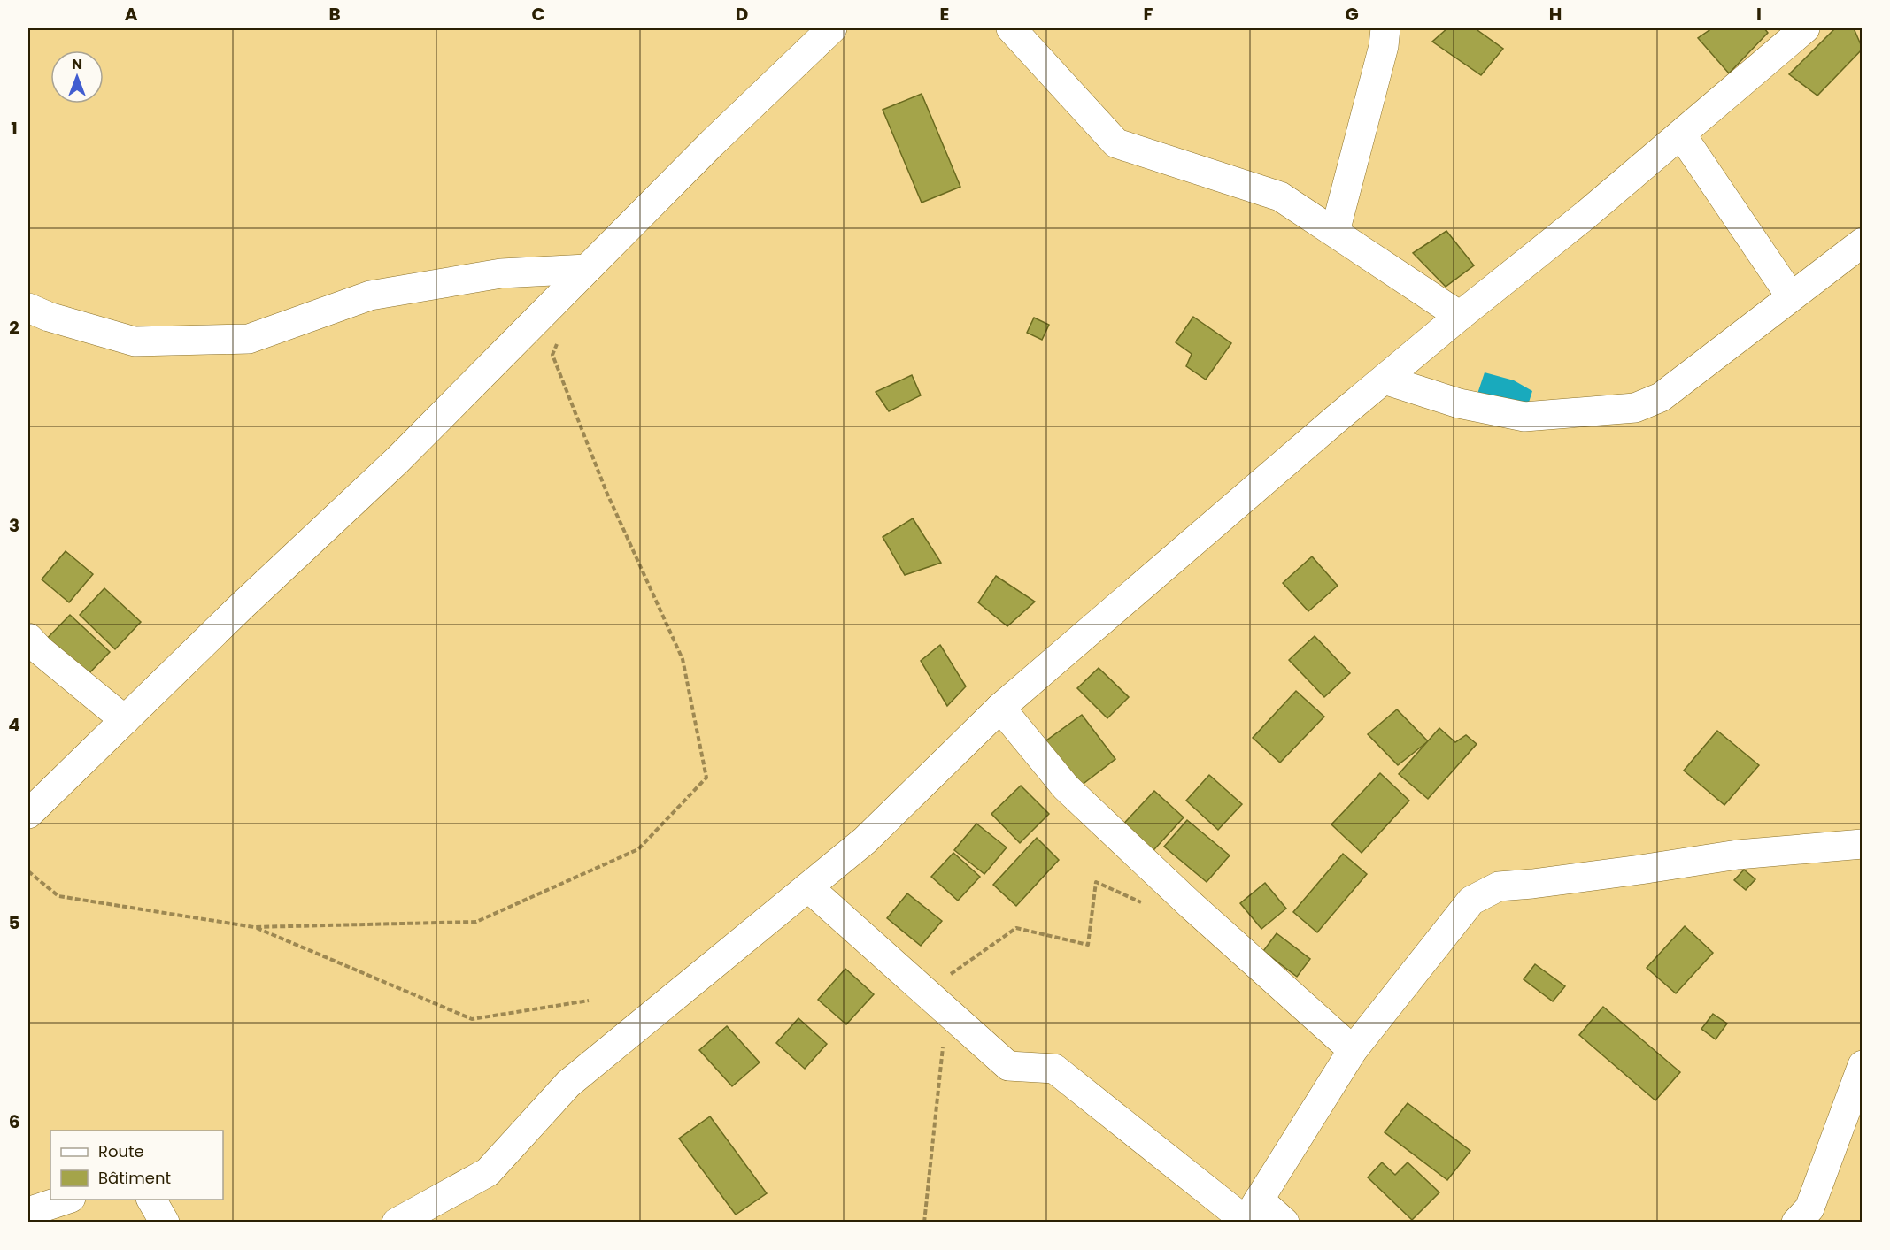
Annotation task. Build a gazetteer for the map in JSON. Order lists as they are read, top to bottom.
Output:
{
  "legend": ["Route", "Bâtiment"],
  "north": "top",
  "grid": {
    "columns": [
      "A",
      "B",
      "C",
      "D",
      "E",
      "F",
      "G",
      "H",
      "I"
    ],
    "rows": [
      "1",
      "2",
      "3",
      "4",
      "5",
      "6"
    ]
  }
}
